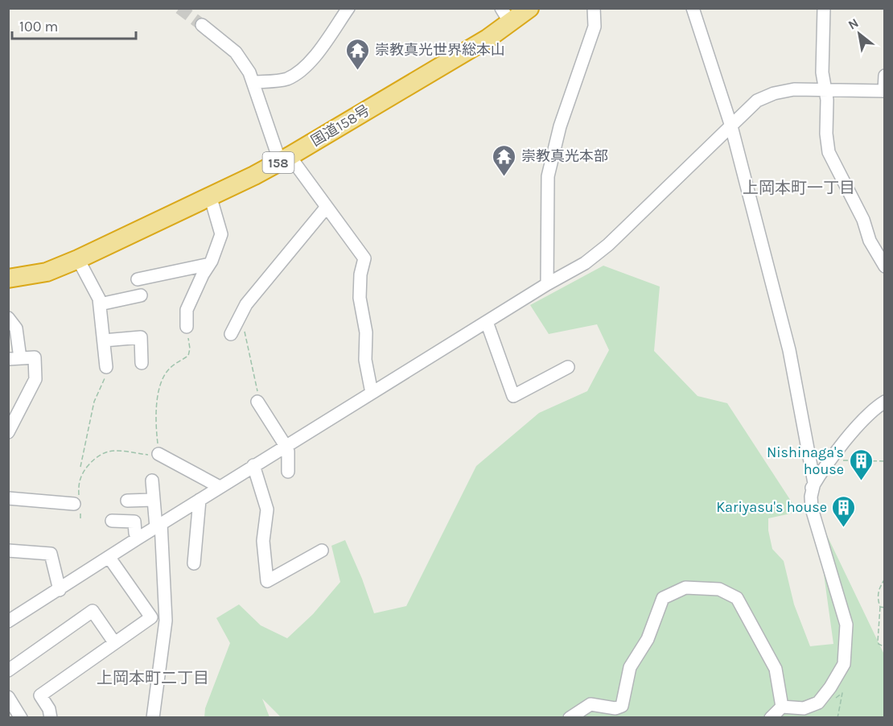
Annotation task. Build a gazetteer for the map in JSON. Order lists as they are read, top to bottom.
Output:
{
  "streets": {
    "highway": ["国道158号", "158"]
  },
  "districts": ["上岡本町一丁目", "上岡本町二丁目"],
  "places": {
    "temple": ["崇教真光世界総本山", "崇教真光本部"],
    "building": ["Nishinaga's house", "Kariyasu's house"]
  },
  "scale_bar": "100 m",
  "north": "top left"
}
